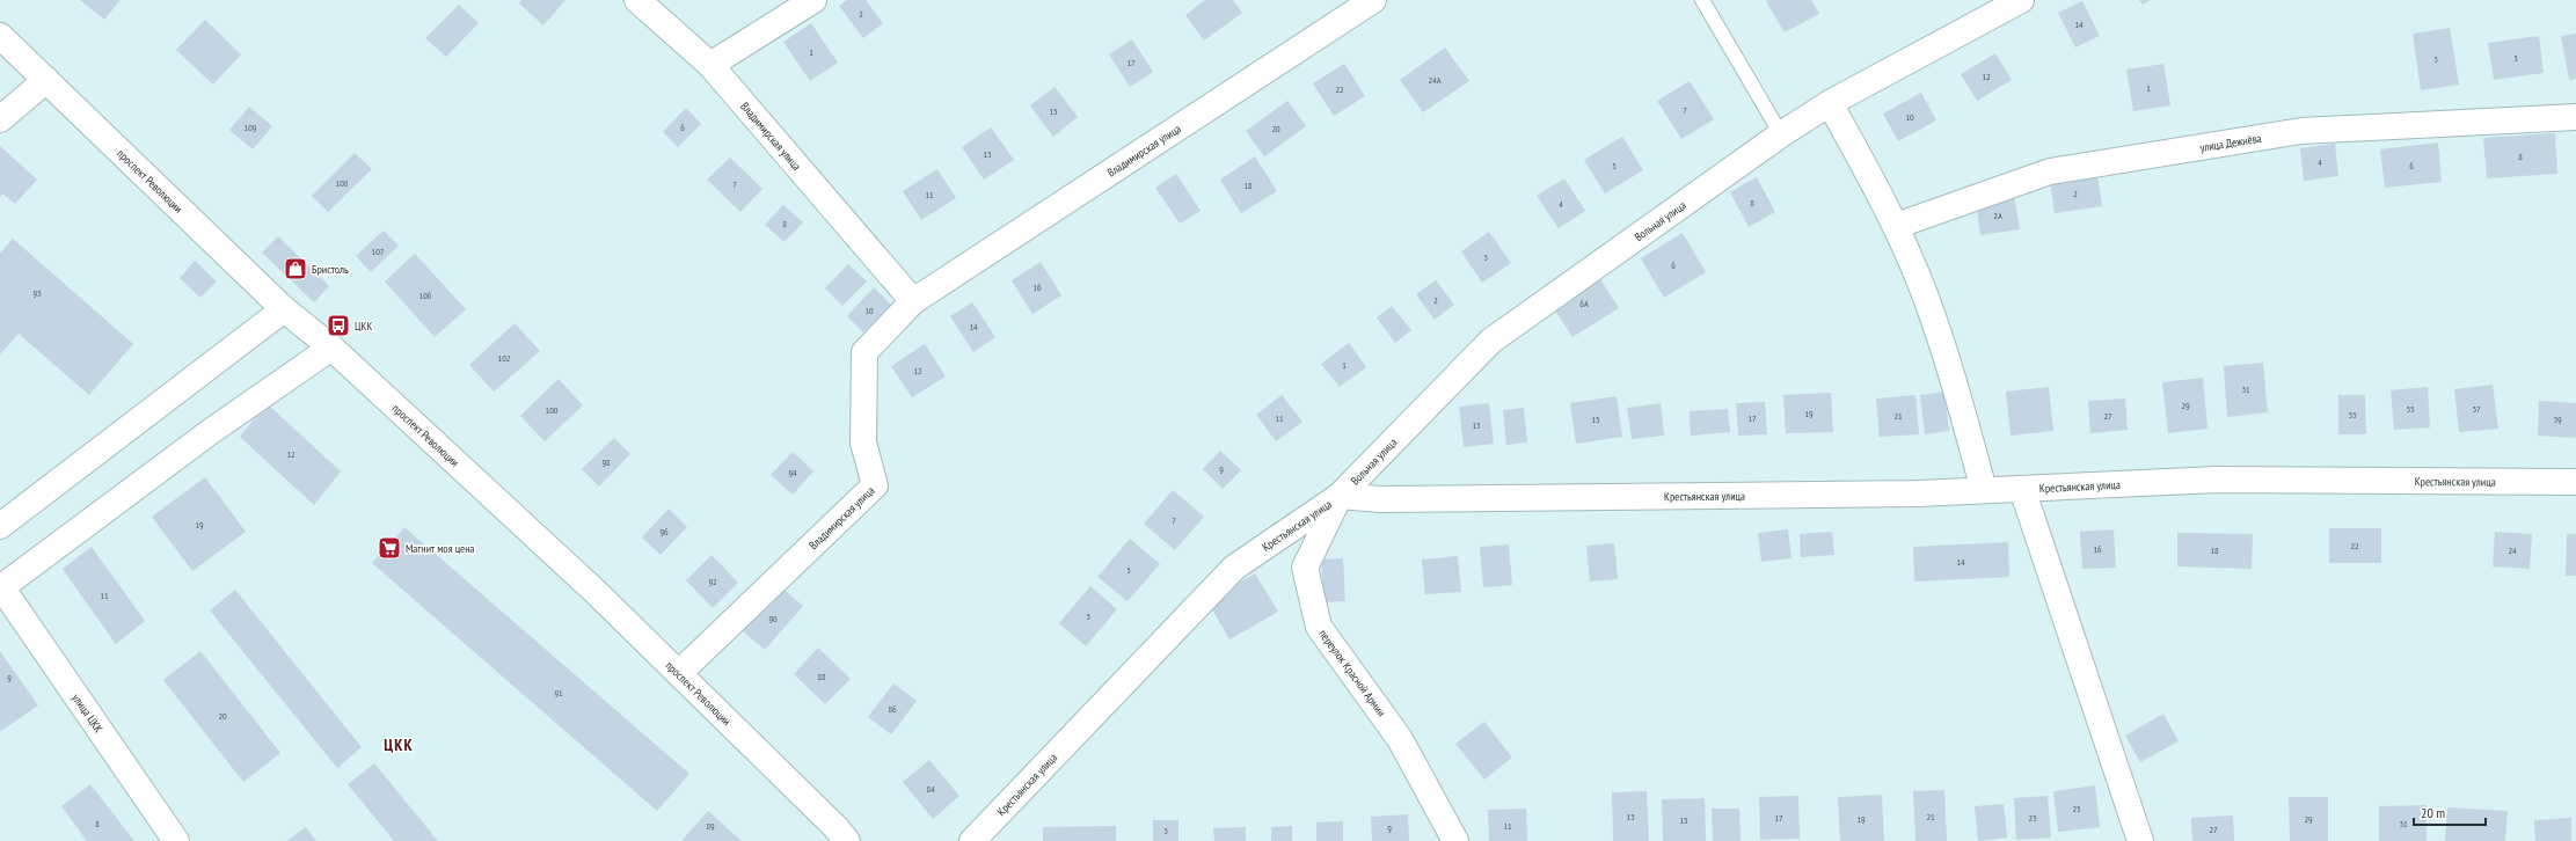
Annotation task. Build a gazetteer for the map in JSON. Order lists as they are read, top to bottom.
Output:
{
  "streets": {
    "street": [
      "Владимирская улица",
      "улица Дежнёва",
      "проспект Революции",
      "Вольная улица",
      "Крестьянская улица",
      "переулок Красной Армии",
      "улица ЦКК"
    ]
  },
  "crossings": [
    ["Владимирская улица", "проспект Революции"],
    ["Вольная улица", "Крестьянская улица"],
    ["Вольная улица", "переулок Красной Армии"],
    ["Крестьянская улица", "переулок Красной Армии"]
  ],
  "districts": ["ЦКК"],
  "places": {
    "shop": ["Бристоль"],
    "bus stop": ["ЦКК"],
    "supermarket": ["Магнит моя цена"]
  },
  "house_numbers": [
    "2",
    "14",
    "1",
    "5",
    "3",
    "17",
    "12",
    "24А",
    "1",
    "22",
    "7",
    "15",
    "10",
    "109",
    "6",
    "20",
    "13",
    "8",
    "4",
    "5",
    "6",
    "108",
    "7",
    "18",
    "2",
    "11",
    "8",
    "4",
    "2А",
    "8",
    "107",
    "3",
    "6",
    "16",
    "93",
    "106",
    "2",
    "6А",
    "10",
    "14",
    "102",
    "1",
    "12",
    "31",
    "29",
    "35",
    "37",
    "100",
    "19",
    "33",
    "21",
    "27",
    "11",
    "17",
    "15",
    "39",
    "13",
    "12",
    "98",
    "9",
    "94",
    "7",
    "19",
    "96",
    "22",
    "16",
    "18",
    "24",
    "14",
    "5",
    "92",
    "11",
    "3",
    "90",
    "88",
    "9",
    "91",
    "86",
    "20",
    "84",
    "25",
    "13",
    "21",
    "17",
    "23",
    "19",
    "29",
    "15",
    "8",
    "31",
    "89",
    "11",
    "9",
    "27",
    "3"
  ],
  "scale_bar": "20 m"
}
